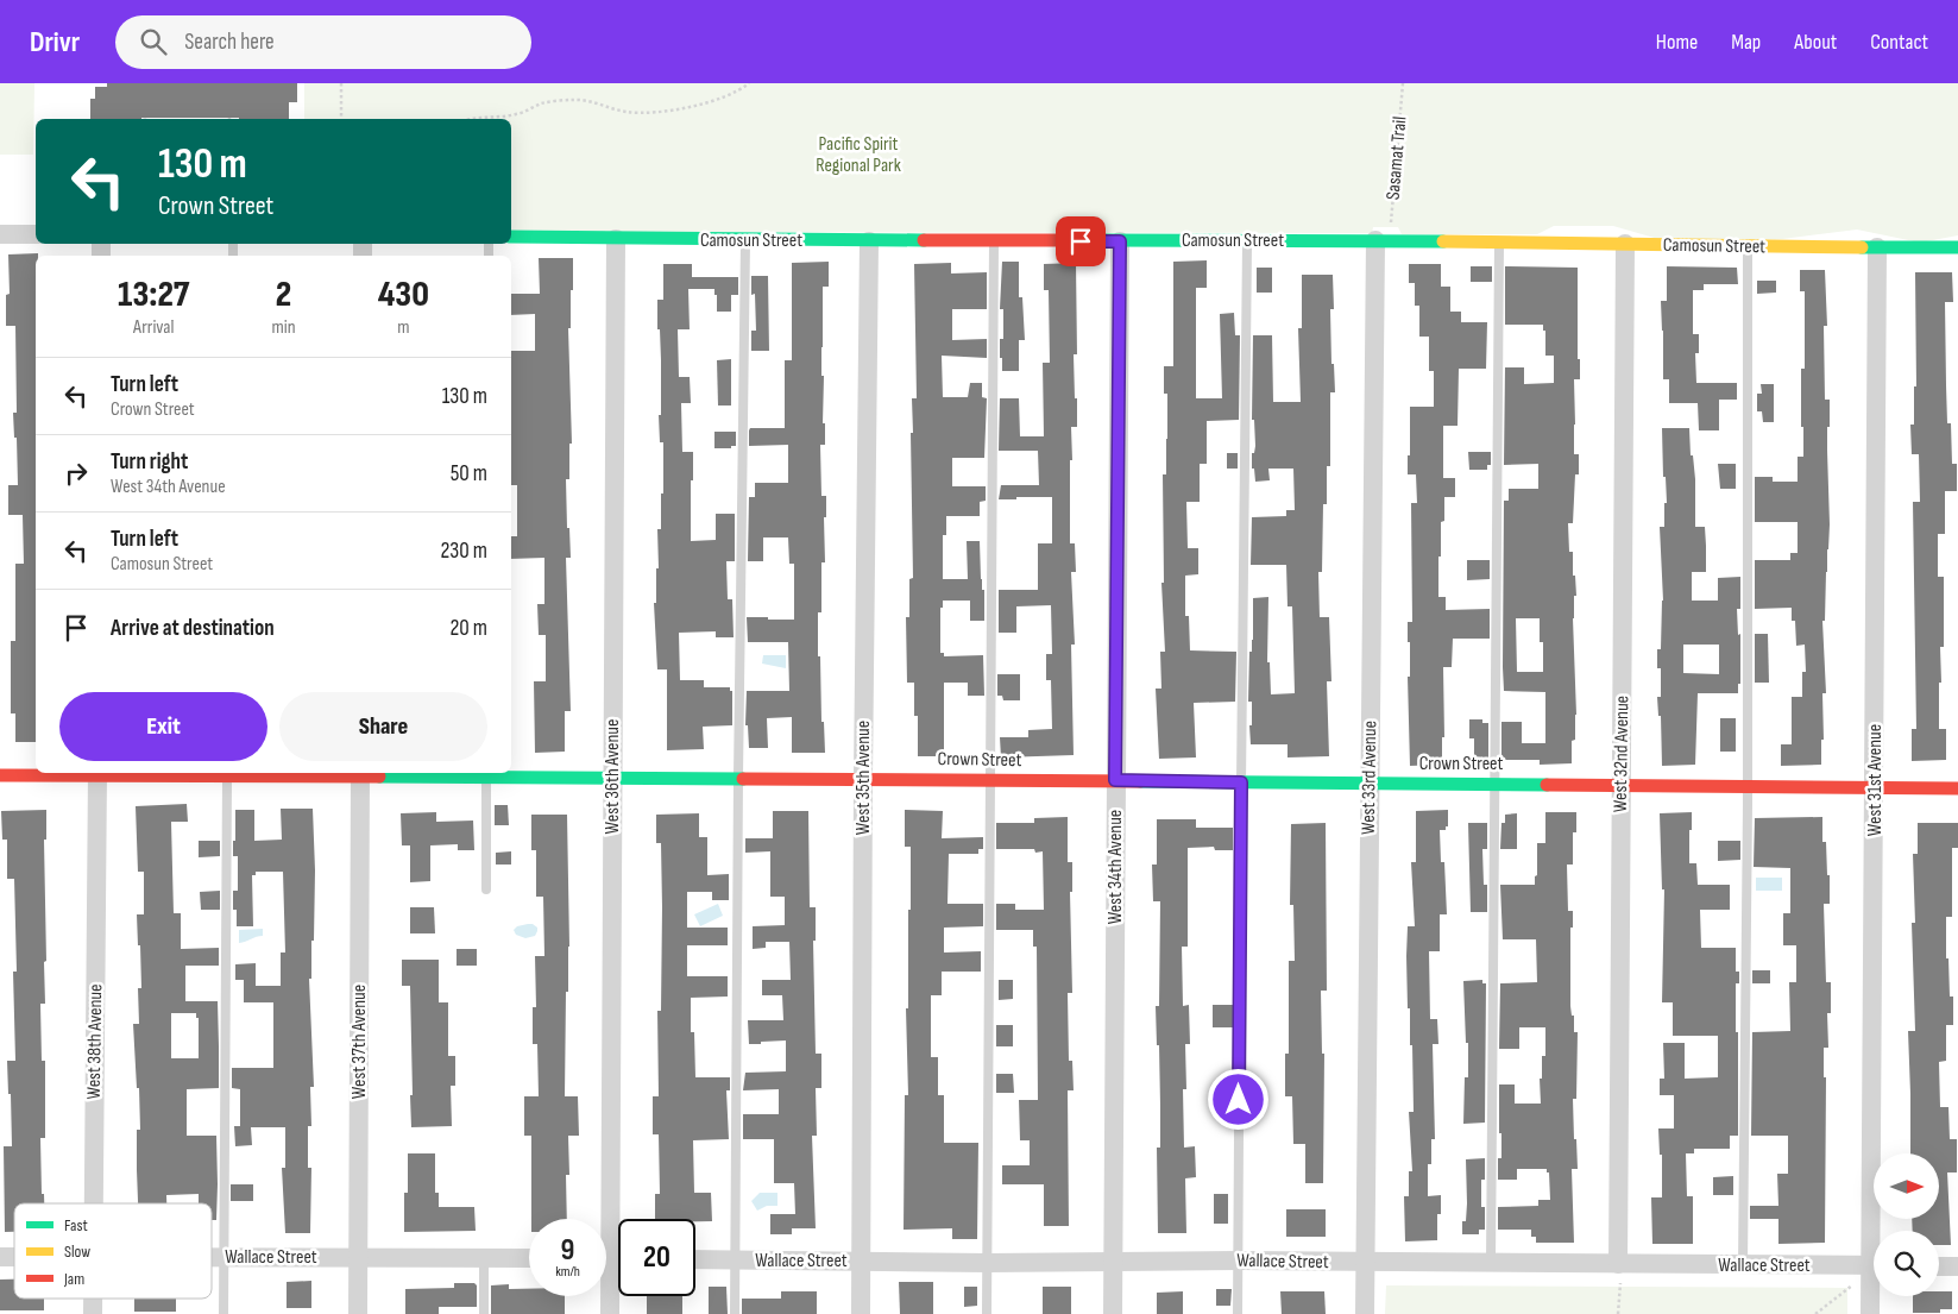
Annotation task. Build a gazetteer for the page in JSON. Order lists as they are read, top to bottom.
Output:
{
  "streets": {
    "street": [
      "Camosun Street",
      "West 32nd Avenue",
      "Crown Street",
      "West 36th Avenue",
      "West 35th Avenue",
      "West 33rd Avenue",
      "West 31st Avenue",
      "West 34th Avenue",
      "West 38th Avenue",
      "West 37th Avenue",
      "Wallace Street"
    ],
    "path": ["Sasamat Trail"]
  },
  "crossings": [
    ["Camosun Street", "West 32nd Avenue"],
    ["Camosun Street", "West 36th Avenue"],
    ["Camosun Street", "West 35th Avenue"],
    ["Camosun Street", "West 33rd Avenue"],
    ["Camosun Street", "West 31st Avenue"],
    ["Camosun Street", "West 34th Avenue"],
    ["West 32nd Avenue", "Crown Street"],
    ["West 32nd Avenue", "Wallace Street"],
    ["Crown Street", "West 36th Avenue"],
    ["Crown Street", "West 35th Avenue"],
    ["Crown Street", "West 33rd Avenue"],
    ["Crown Street", "West 31st Avenue"],
    ["Crown Street", "West 34th Avenue"],
    ["Crown Street", "West 38th Avenue"],
    ["Crown Street", "West 37th Avenue"],
    ["West 35th Avenue", "Wallace Street"],
    ["West 33rd Avenue", "Wallace Street"],
    ["West 34th Avenue", "Wallace Street"],
    ["West 37th Avenue", "Wallace Street"]
  ],
  "parks": ["Pacific Spirit Regional Park"],
  "legend": ["Fast", "Slow", "Jam"],
  "north": "right",
  "page": {
    "header": "Drivr",
    "search": "Search here",
    "nav": [
      "Home",
      "Map",
      "About",
      "Contact"
    ],
    "turn": ["130 m", "Crown Street"],
    "eta": [
      "13:27",
      "Arrival",
      "2",
      "min",
      "430",
      "m"
    ],
    "list": [
      {
        "name": "Turn left",
        "note": "Crown Street",
        "value": "130 m"
      },
      {
        "name": "Turn right",
        "note": "West 34th Avenue",
        "value": "50 m"
      },
      {
        "name": "Turn left",
        "note": "Camosun Street",
        "value": "230 m"
      },
      {
        "name": "Arrive at destination",
        "value": "20 m"
      }
    ],
    "buttons": ["Exit", "Share"],
    "speed": "9 km/h",
    "limit": "20"
  }
}
